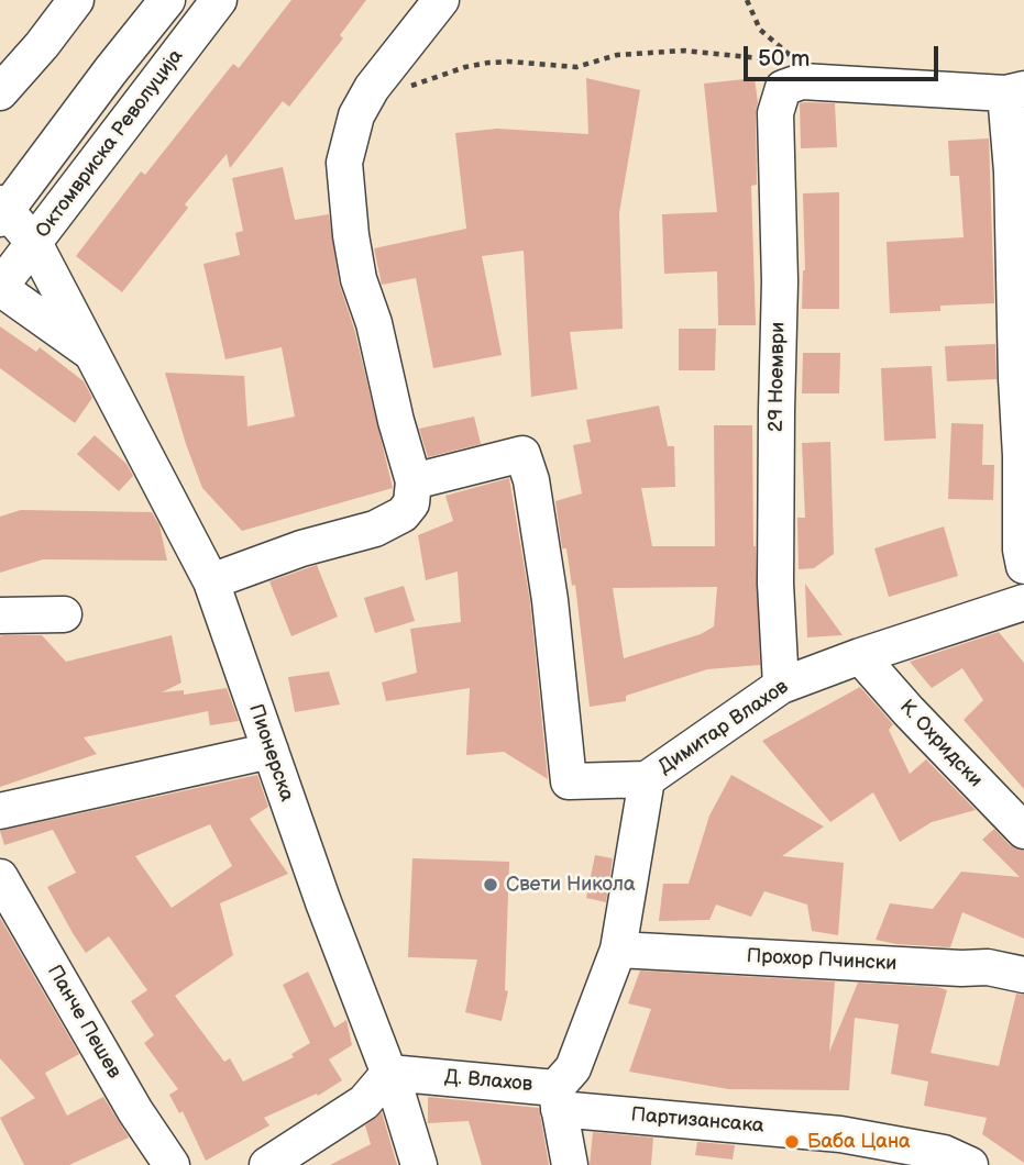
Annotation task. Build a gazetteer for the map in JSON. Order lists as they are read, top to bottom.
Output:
{
  "streets": {
    "street": [
      "Октомвриска Револуција",
      "29 Ноември",
      "Димитар Влахов",
      "К. Охридски",
      "Пионерска",
      "Прохор Пчински",
      "Панче Пешев",
      "Д. Влахов",
      "Партизансака"
    ]
  },
  "crossings": [
    ["Октомвриска Револуција", "Пионерска"],
    ["29 Ноември", "Димитар Влахов"],
    ["Димитар Влахов", "К. Охридски"],
    ["Димитар Влахов", "Прохор Пчински"],
    ["Димитар Влахов", "Д. Влахов"],
    ["Димитар Влахов", "Партизансака"],
    ["Пионерска", "Д. Влахов"],
    ["Д. Влахов", "Партизансака"]
  ],
  "places": ["Свети Никола", "Баба Цана"],
  "scale_bar": "50 m"
}
